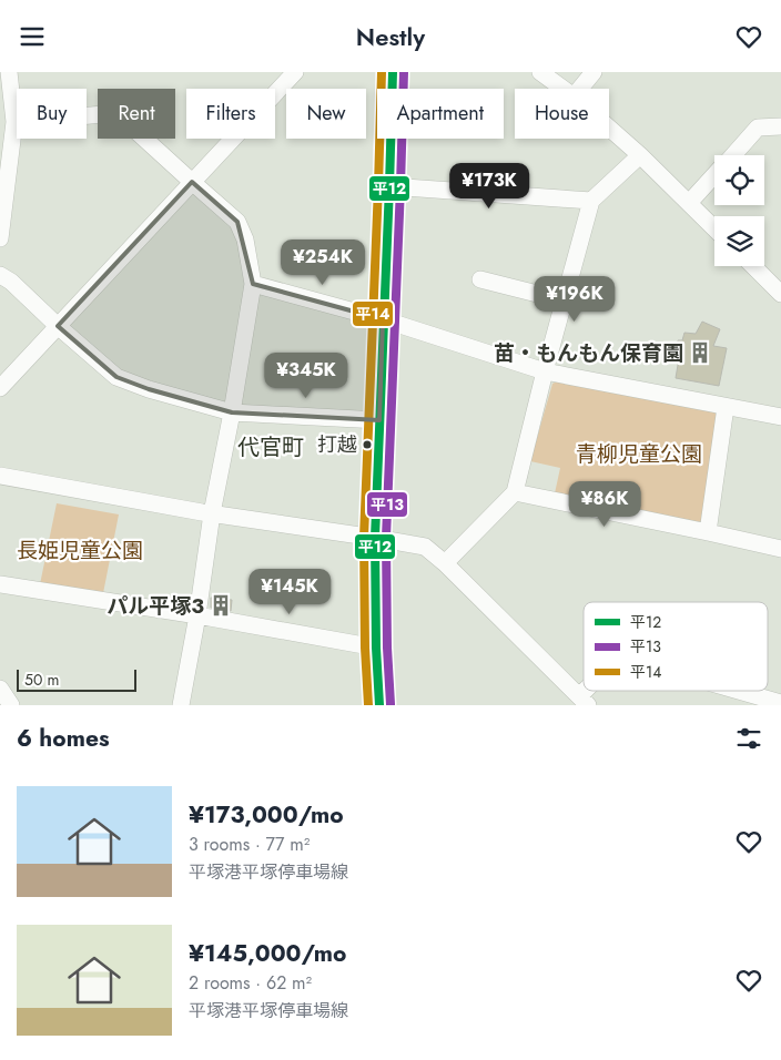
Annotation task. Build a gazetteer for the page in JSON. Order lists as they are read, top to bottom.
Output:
{
  "districts": ["代官町"],
  "parks": ["青柳児童公園", "長姫児童公園"],
  "places": {
    "building": ["苗・もんもん保育園", "パル平塚3"],
    "other": ["打越"]
  },
  "lines": ["transit line 平12", "transit line 平13", "transit line 平14"],
  "legend": ["平12", "平13", "平14"],
  "scale_bar": "50 m",
  "page": {
    "header": "Nestly",
    "chip": [
      "Buy",
      "Rent",
      "Filters",
      "New",
      "Apartment",
      "House"
    ],
    "price": [
      "¥173K",
      "¥254K",
      "¥196K",
      "¥345K",
      "¥86K",
      "¥145K"
    ],
    "scale": "50 m",
    "heading": "6 homes",
    "list": [
      {
        "name": "¥173,000/mo",
        "note": "3 rooms · 77 m² · 平塚港平塚停車場線"
      },
      {
        "name": "¥145,000/mo",
        "note": "2 rooms · 62 m² · 平塚港平塚停車場線"
      }
    ]
  }
}
